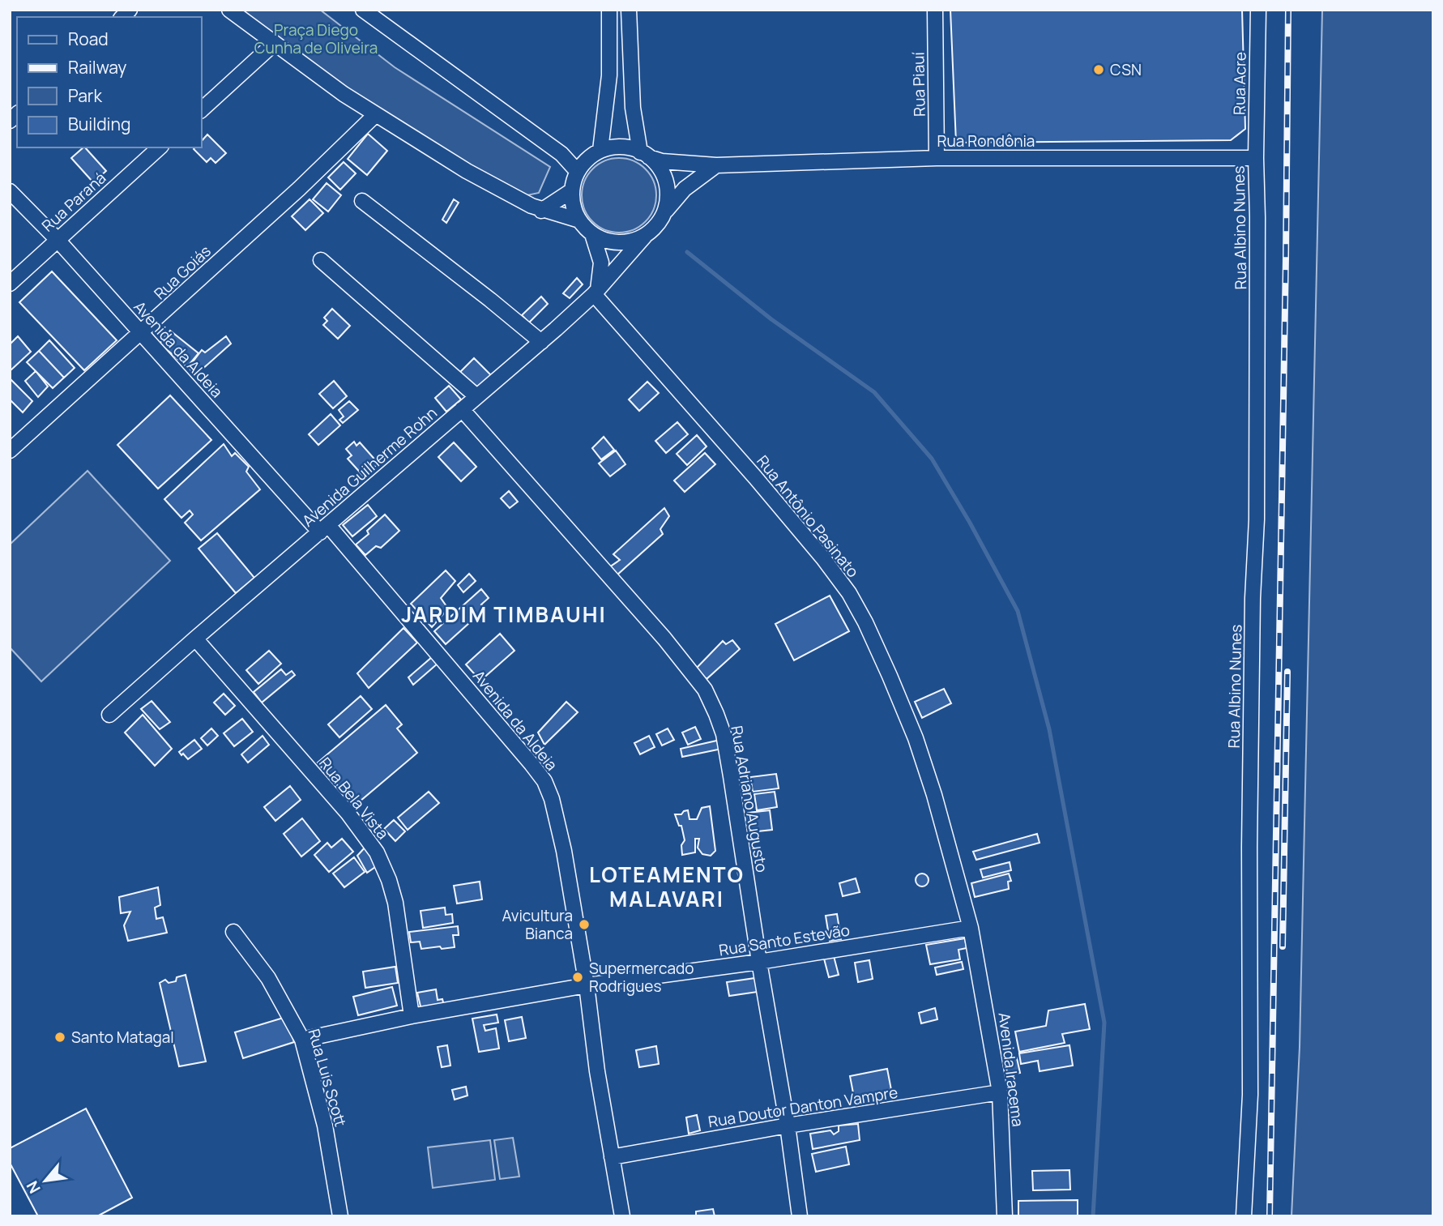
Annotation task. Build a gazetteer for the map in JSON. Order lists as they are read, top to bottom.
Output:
{
  "streets": {
    "street": [
      "Rua Acre",
      "Rua Piauí",
      "Rua Rondônia",
      "Rua Paraná",
      "Rua Albino Nunes",
      "Rua Goiás",
      "Avenida da Aldeia",
      "Avenida Guilherme Rohn",
      "Rua Antônio Pasinato",
      "Rua Bela Vista",
      "Rua Adriano Augusto",
      "Rua Santo Estevão",
      "Avenida Iracema",
      "Rua Luis Scott",
      "Rua Doutor Danton Vampre"
    ]
  },
  "crossings": [
    ["Rua Acre", "Rua Rondônia"],
    ["Rua Acre", "Rua Albino Nunes"],
    ["Rua Piauí", "Rua Rondônia"],
    ["Rua Rondônia", "Rua Albino Nunes"],
    ["Rua Rondônia", "Avenida Guilherme Rohn"],
    ["Rua Paraná", "Avenida da Aldeia"],
    ["Rua Goiás", "Avenida da Aldeia"],
    ["Avenida da Aldeia", "Avenida Guilherme Rohn"],
    ["Avenida da Aldeia", "Rua Santo Estevão"],
    ["Avenida da Aldeia", "Rua Doutor Danton Vampre"],
    ["Avenida Guilherme Rohn", "Rua Antônio Pasinato"],
    ["Avenida Guilherme Rohn", "Rua Bela Vista"],
    ["Avenida Guilherme Rohn", "Rua Adriano Augusto"],
    ["Rua Antônio Pasinato", "Rua Santo Estevão"],
    ["Rua Antônio Pasinato", "Avenida Iracema"],
    ["Rua Bela Vista", "Rua Santo Estevão"],
    ["Rua Adriano Augusto", "Rua Santo Estevão"],
    ["Rua Adriano Augusto", "Rua Doutor Danton Vampre"],
    ["Rua Santo Estevão", "Avenida Iracema"],
    ["Rua Santo Estevão", "Rua Luis Scott"],
    ["Avenida Iracema", "Rua Doutor Danton Vampre"]
  ],
  "districts": ["JARDIM TIMBAUHI", "LOTEAMENTO MALAVARI"],
  "parks": ["Praça Diego Cunha de Oliveira"],
  "places": [
    "CSN",
    "Avicultura Bianca",
    "Supermercado Rodrigues",
    "Santo Matagal"
  ],
  "legend": [
    "Road",
    "Railway",
    "Park",
    "Building"
  ],
  "north": "bottom left"
}
